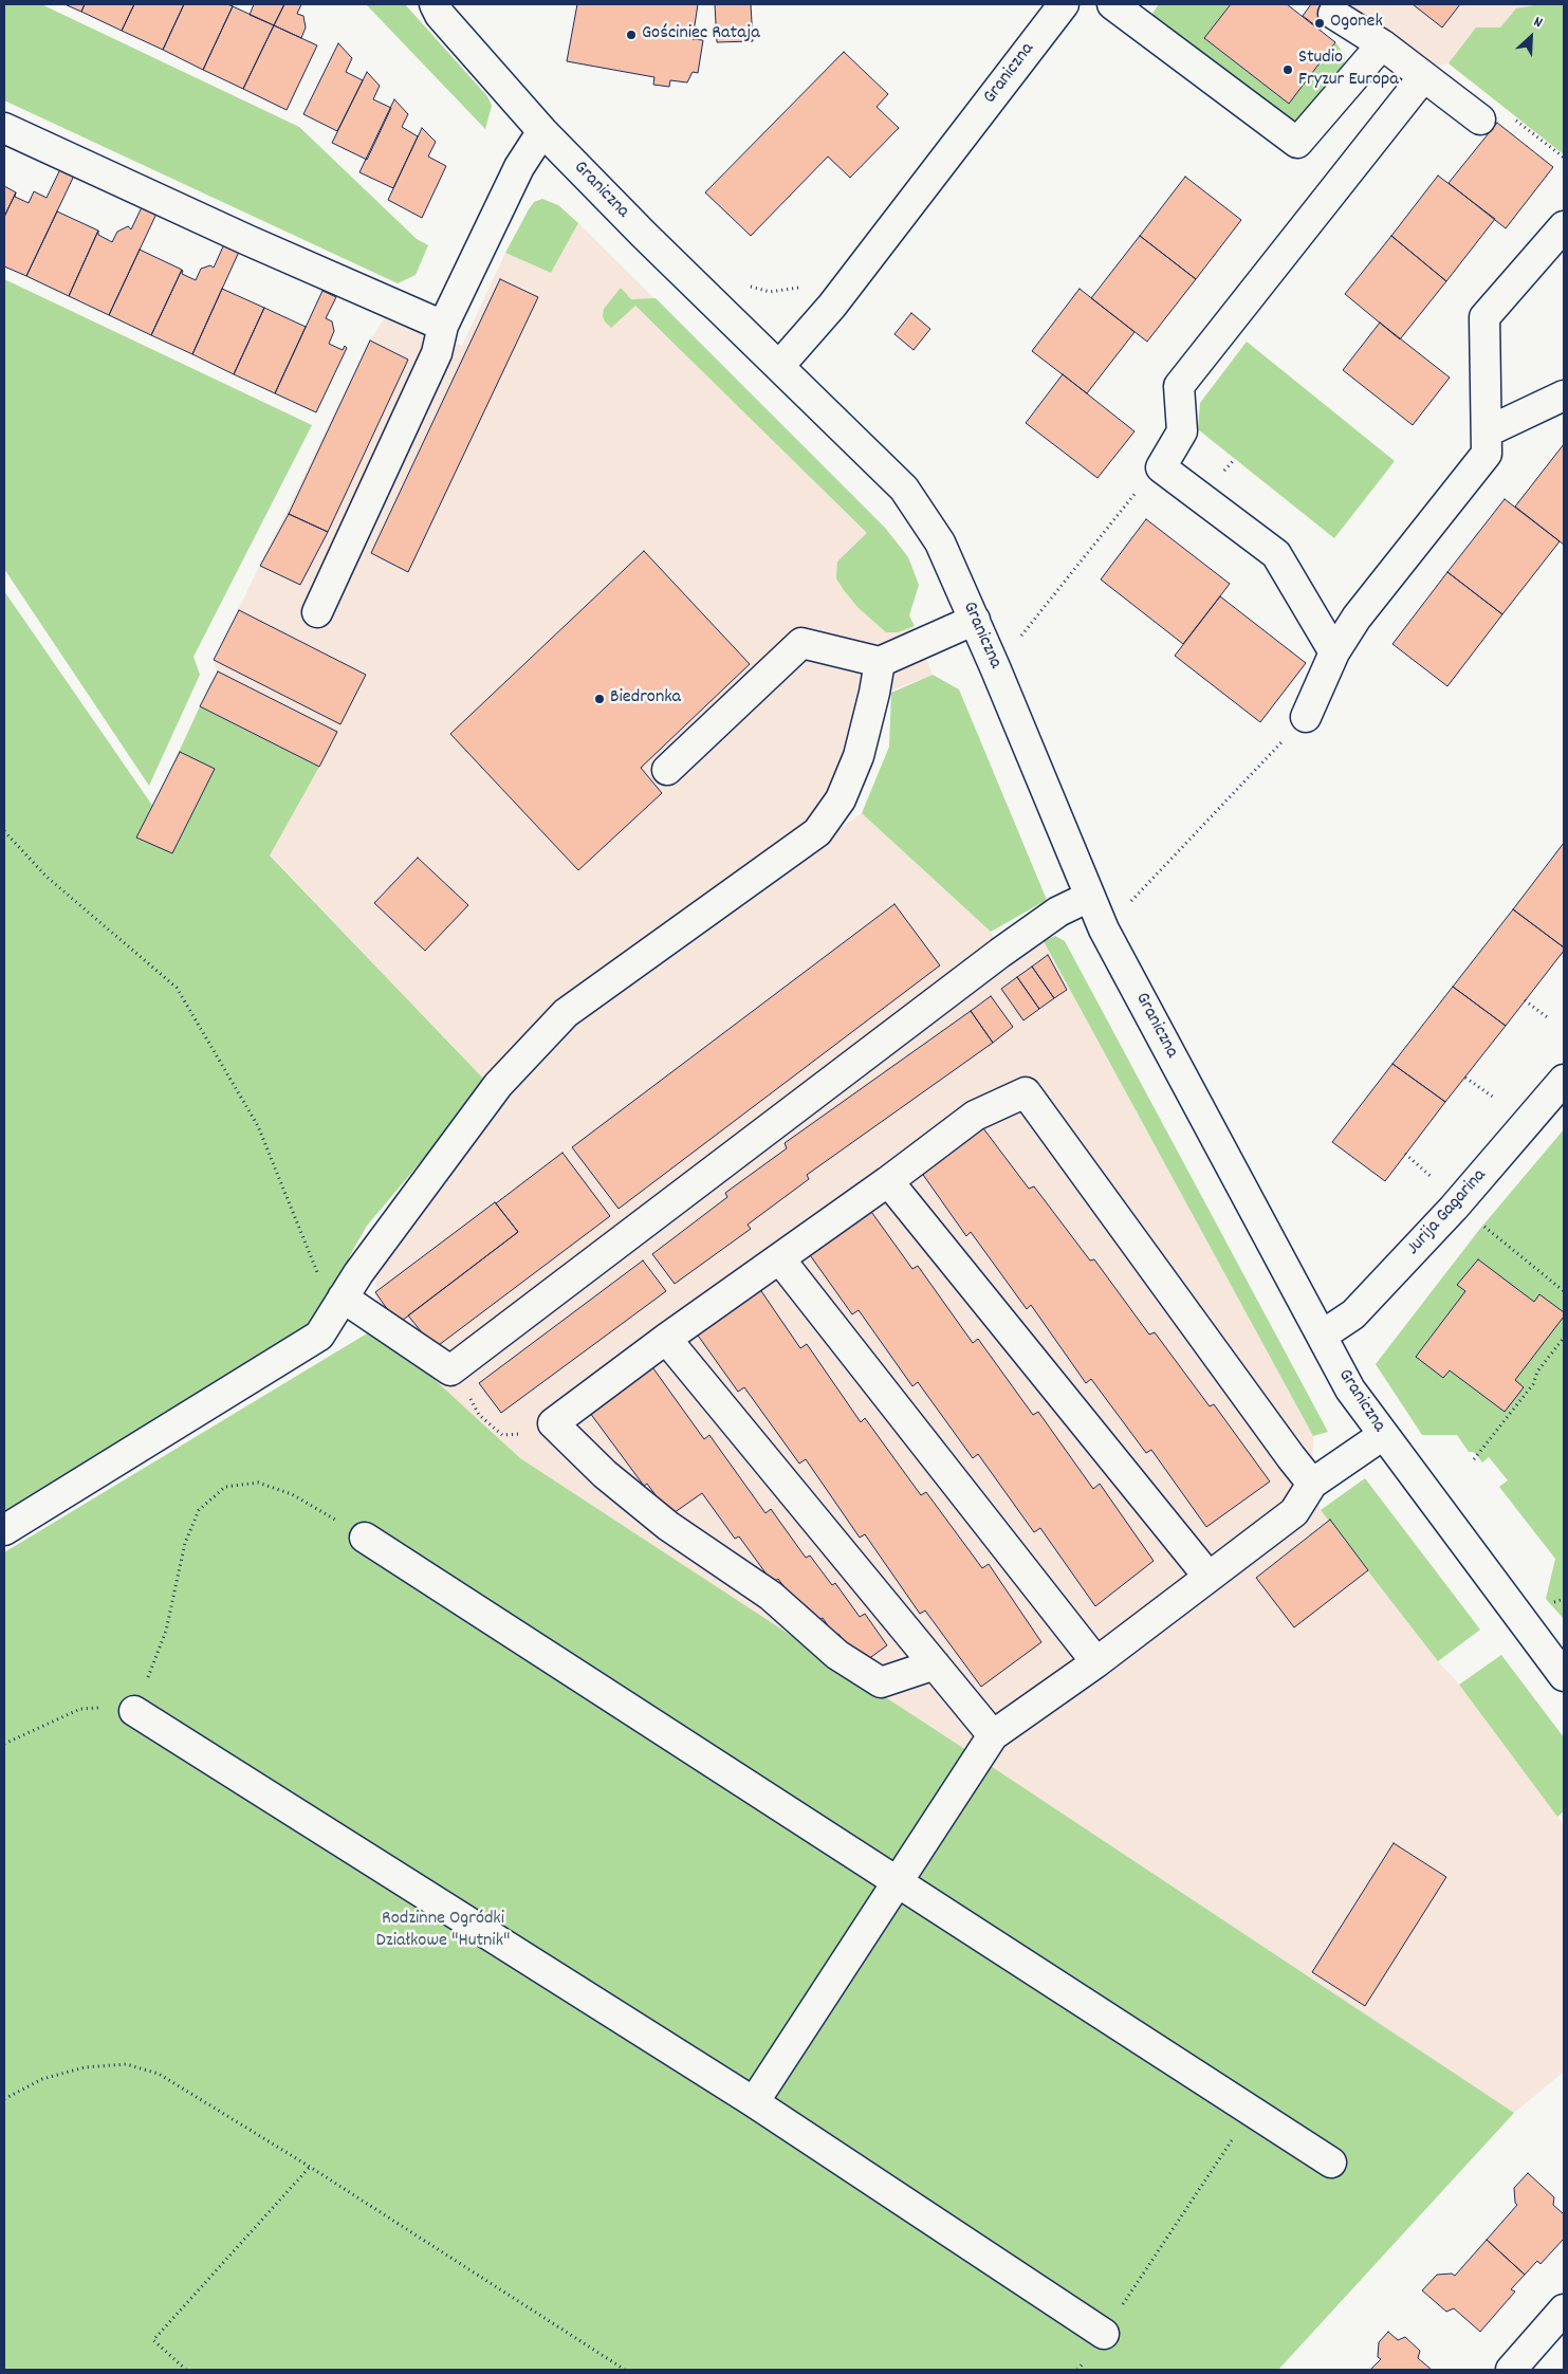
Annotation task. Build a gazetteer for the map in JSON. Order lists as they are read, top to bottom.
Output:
{
  "streets": {
    "street": ["Graniczna", "Jurija Gagarina"]
  },
  "crossings": [
    ["Graniczna", "Jurija Gagarina"]
  ],
  "parks": ["Rodzinne Ogródki Działkowe \"Hutnik\""],
  "places": [
    "Ogonek",
    "Gościniec Rataja",
    "Studio Fryzur Europa",
    "Biedronka"
  ],
  "north": "top right"
}
